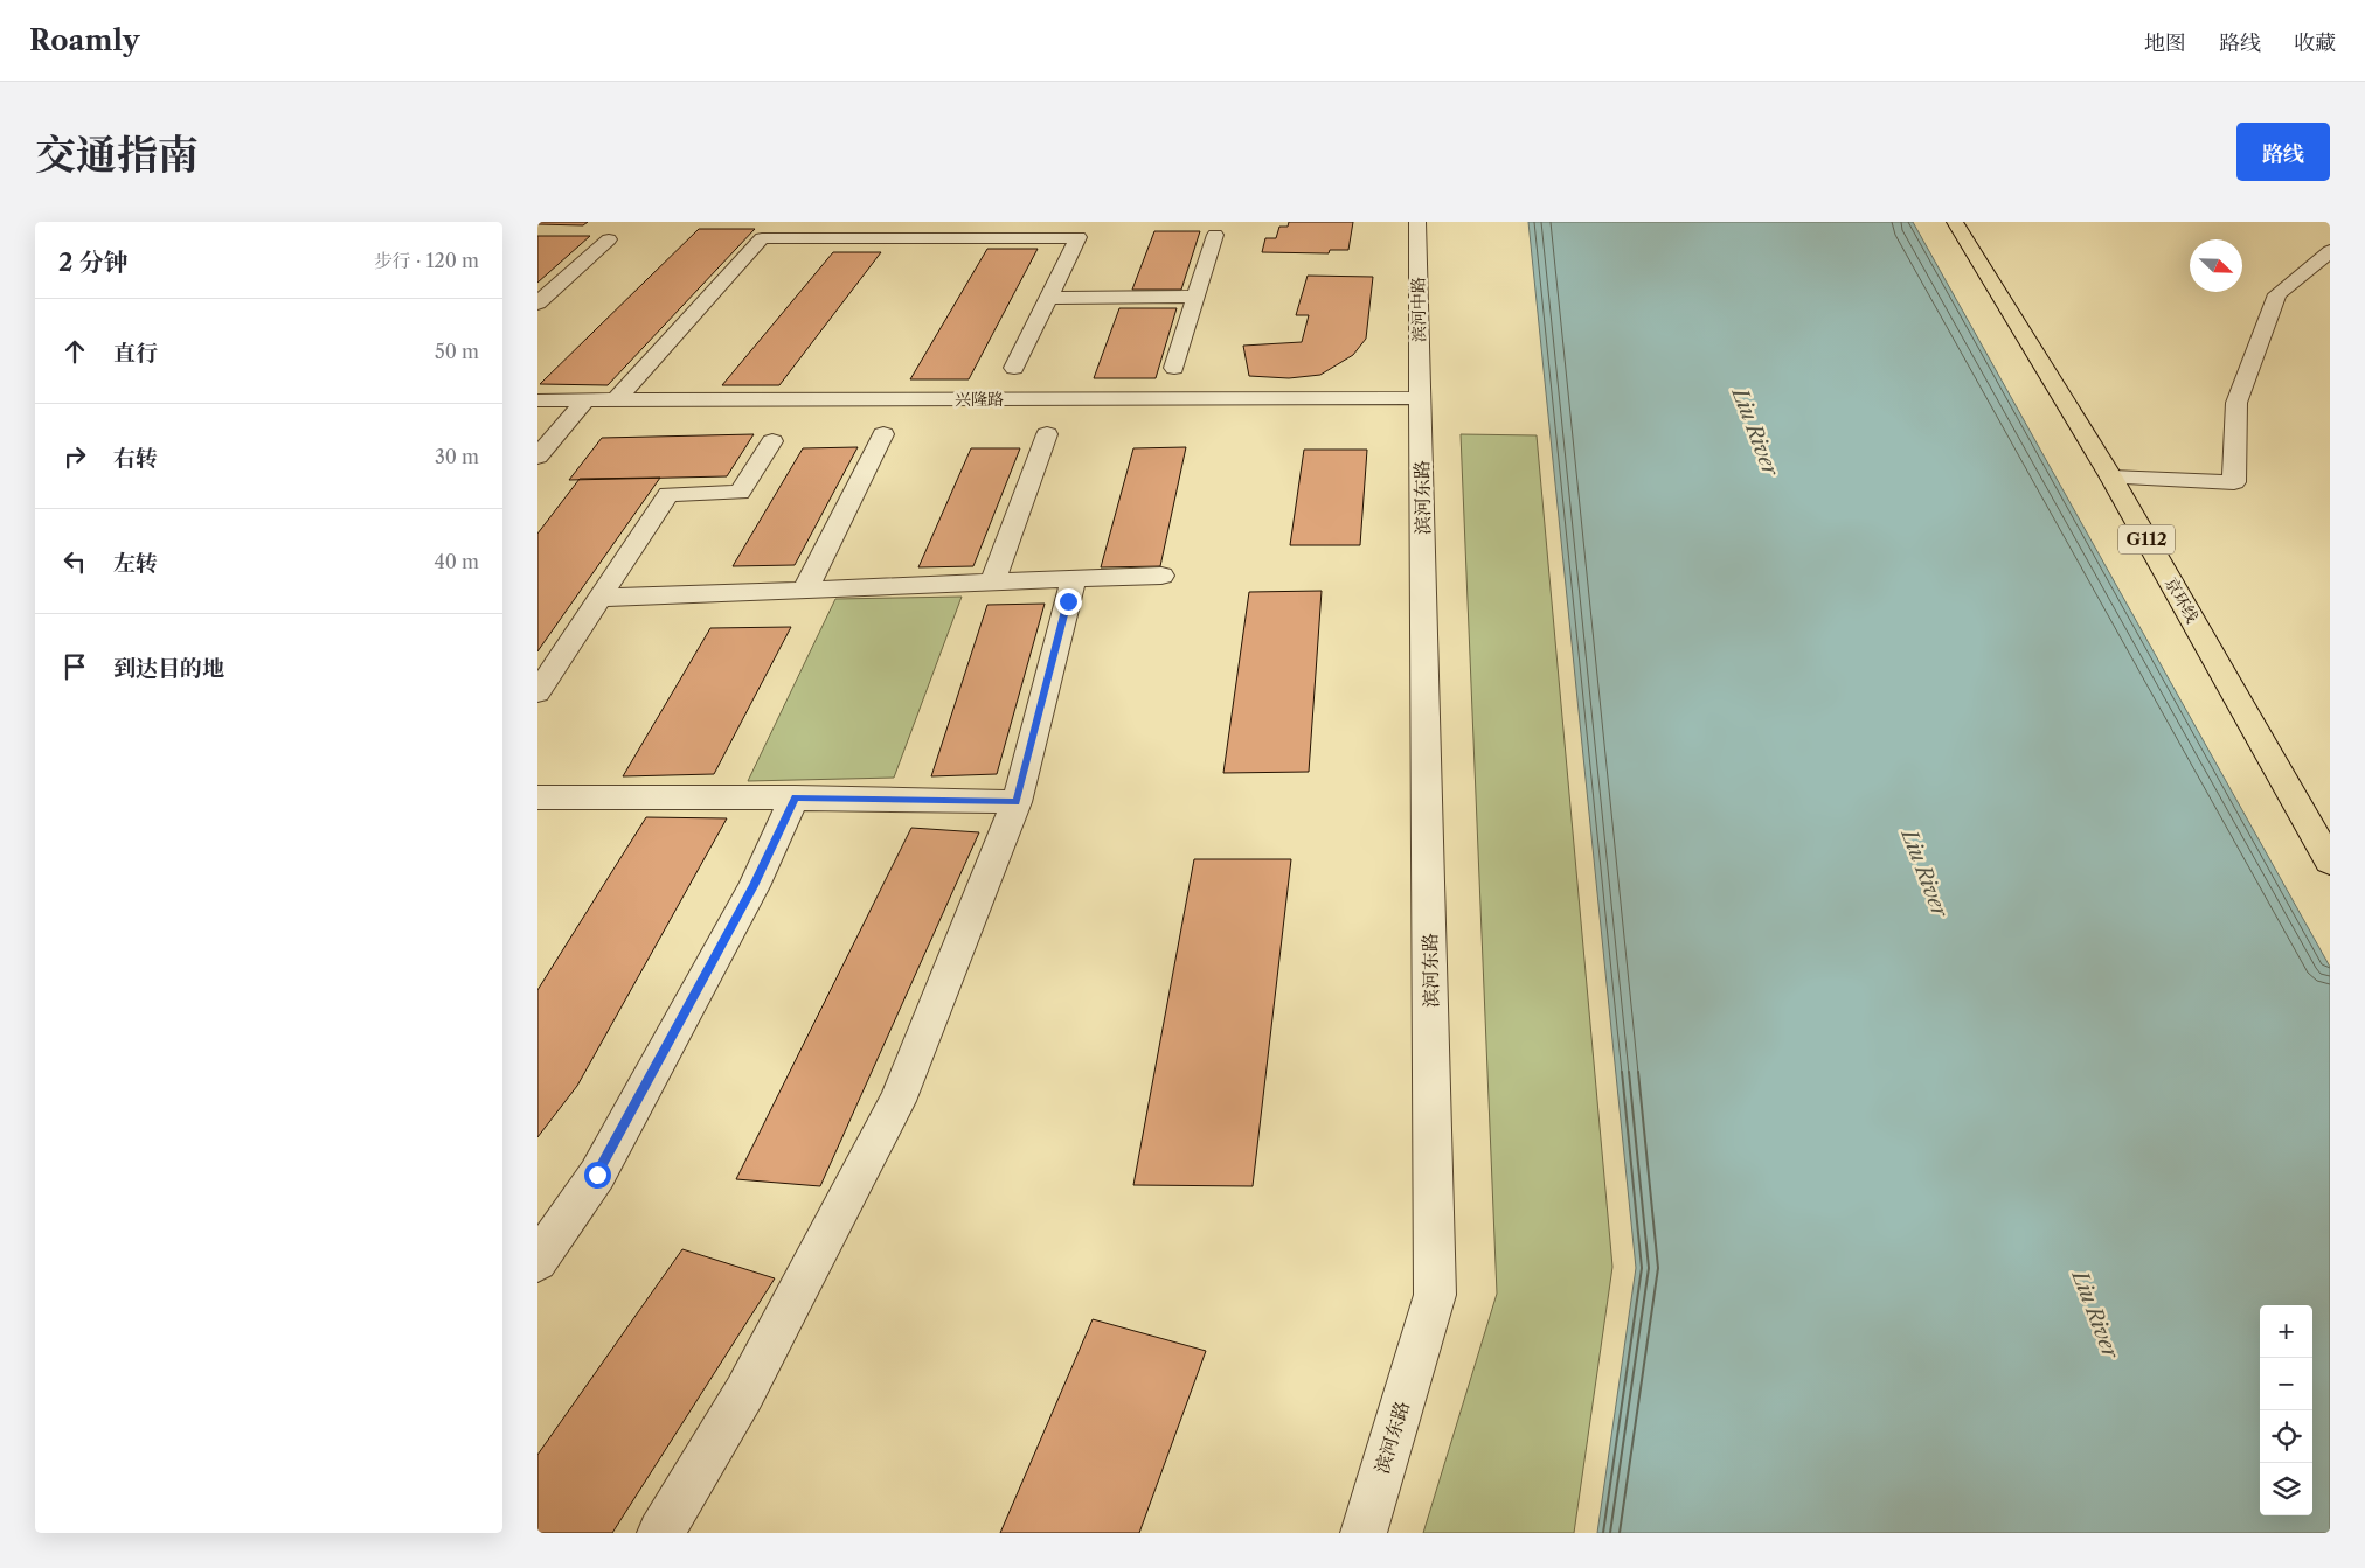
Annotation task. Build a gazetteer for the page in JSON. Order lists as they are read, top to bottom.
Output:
{
  "streets": {
    "highway": ["G112", "京环线"],
    "street": ["滨河中路", "兴隆路", "滨河东路"]
  },
  "crossings": [
    ["滨河中路", "兴隆路"],
    ["滨河中路", "滨河东路"],
    ["兴隆路", "滨河东路"]
  ],
  "water": ["Liu River"],
  "north": "bottom right",
  "page": {
    "header": "Roamly",
    "nav": ["地图", "路线", "收藏"],
    "title": "交通指南",
    "buttons": "路线",
    "heading": ["2 分钟", "步行 · 120 m"],
    "list": [
      ["直行", "50 m"],
      ["右转", "30 m"],
      ["左转", "40 m"],
      "到达目的地"
    ],
    "map_buttons": ["+", "−"]
  }
}
